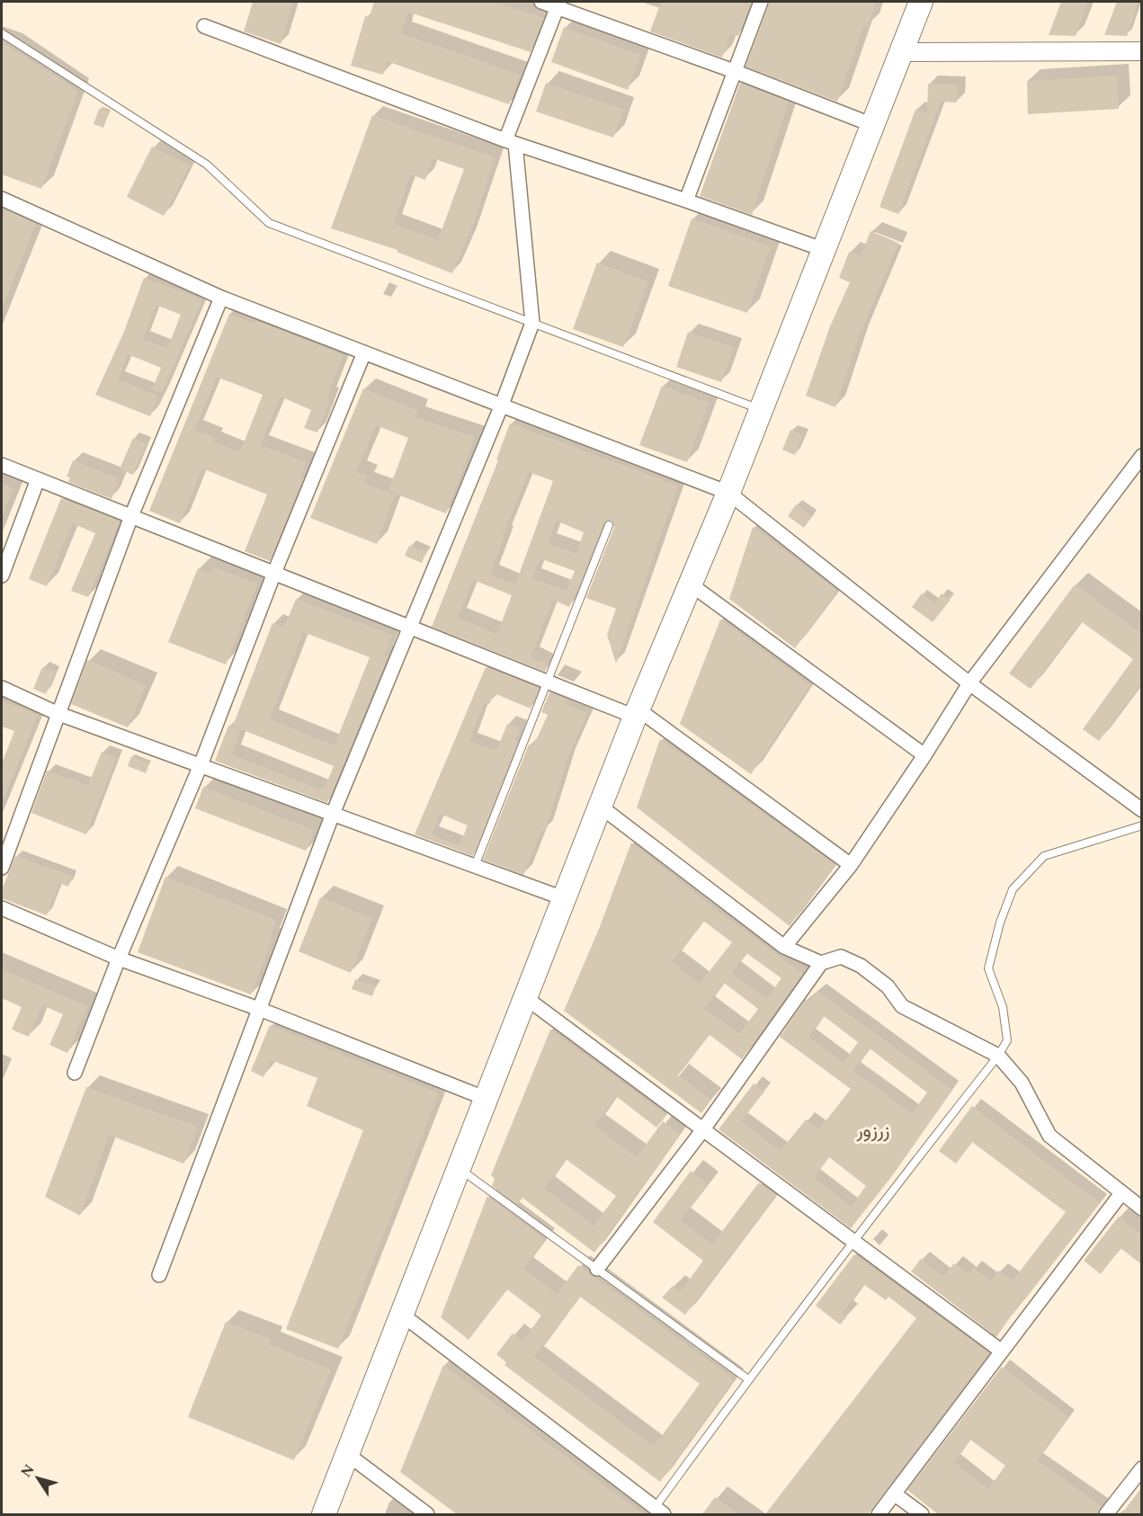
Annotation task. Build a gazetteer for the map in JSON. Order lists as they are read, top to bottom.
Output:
{
  "districts": ["زرزور"],
  "north": "top left"
}
